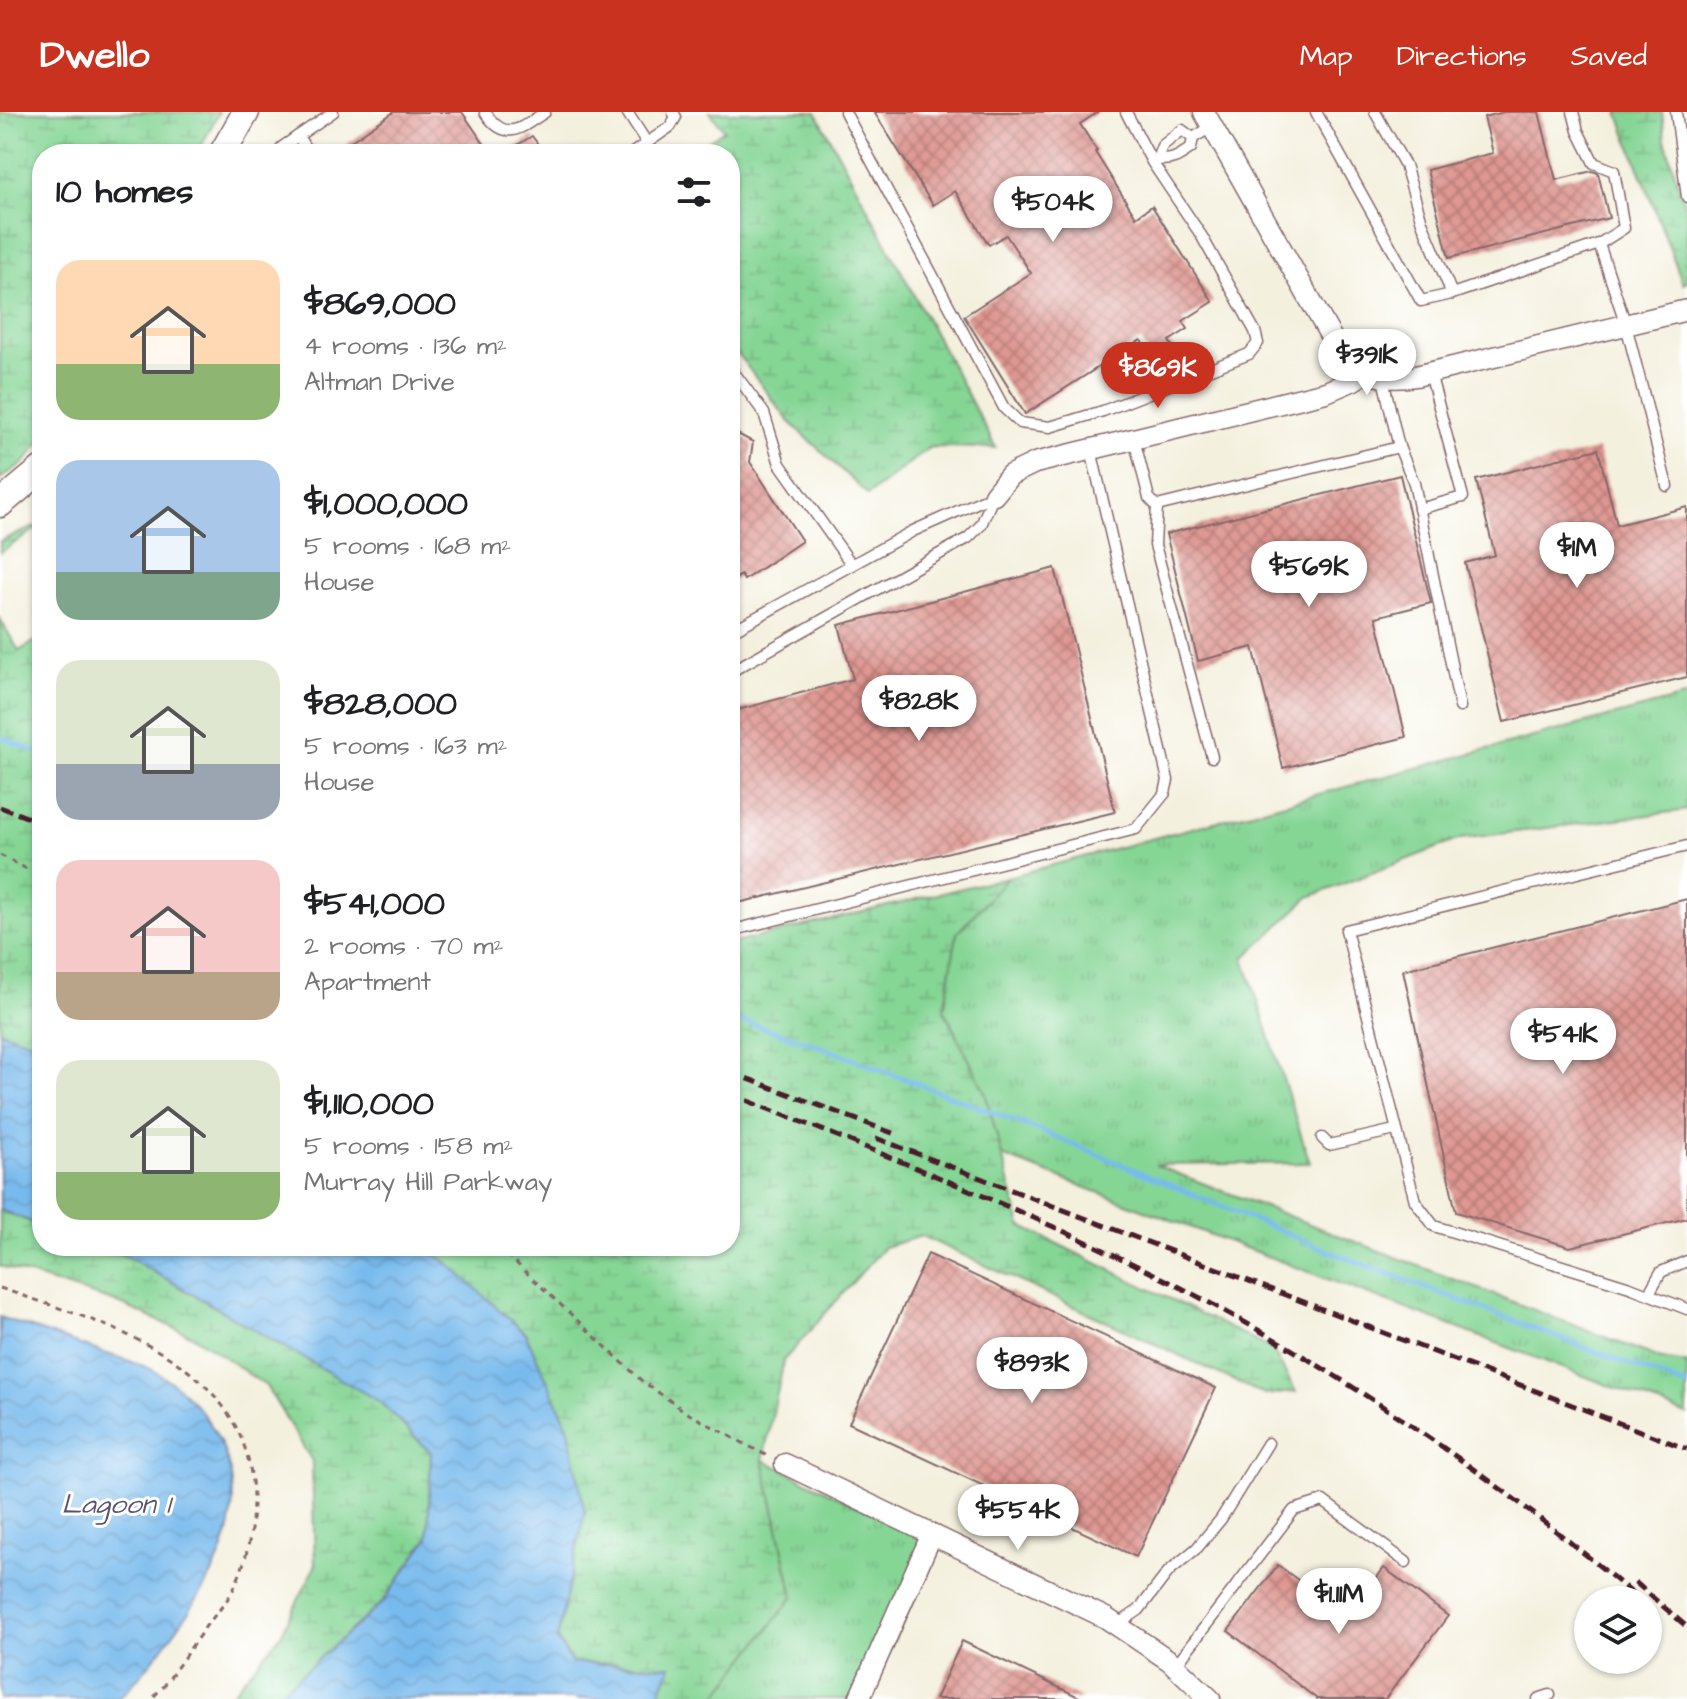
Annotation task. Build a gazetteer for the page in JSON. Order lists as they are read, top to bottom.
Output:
{
  "water": ["Lagoon 1"],
  "page": {
    "header": "Dwello",
    "nav": ["Map", "Directions", "Saved"],
    "heading": "10 homes",
    "price": [
      "$504K",
      "$391K",
      "$869K",
      "$1M",
      "$569K",
      "$828K",
      "$541K",
      "$893K",
      "$554K",
      "$1.11M"
    ],
    "list": [
      {
        "name": "$869,000",
        "note": "4 rooms · 136 m² · Altman Drive"
      },
      {
        "name": "$1,000,000",
        "note": "5 rooms · 168 m² · House"
      },
      {
        "name": "$828,000",
        "note": "5 rooms · 163 m² · House"
      },
      {
        "name": "$541,000",
        "note": "2 rooms · 70 m² · Apartment"
      },
      {
        "name": "$1,110,000",
        "note": "5 rooms · 158 m² · Murray Hill Parkway"
      }
    ]
  }
}
